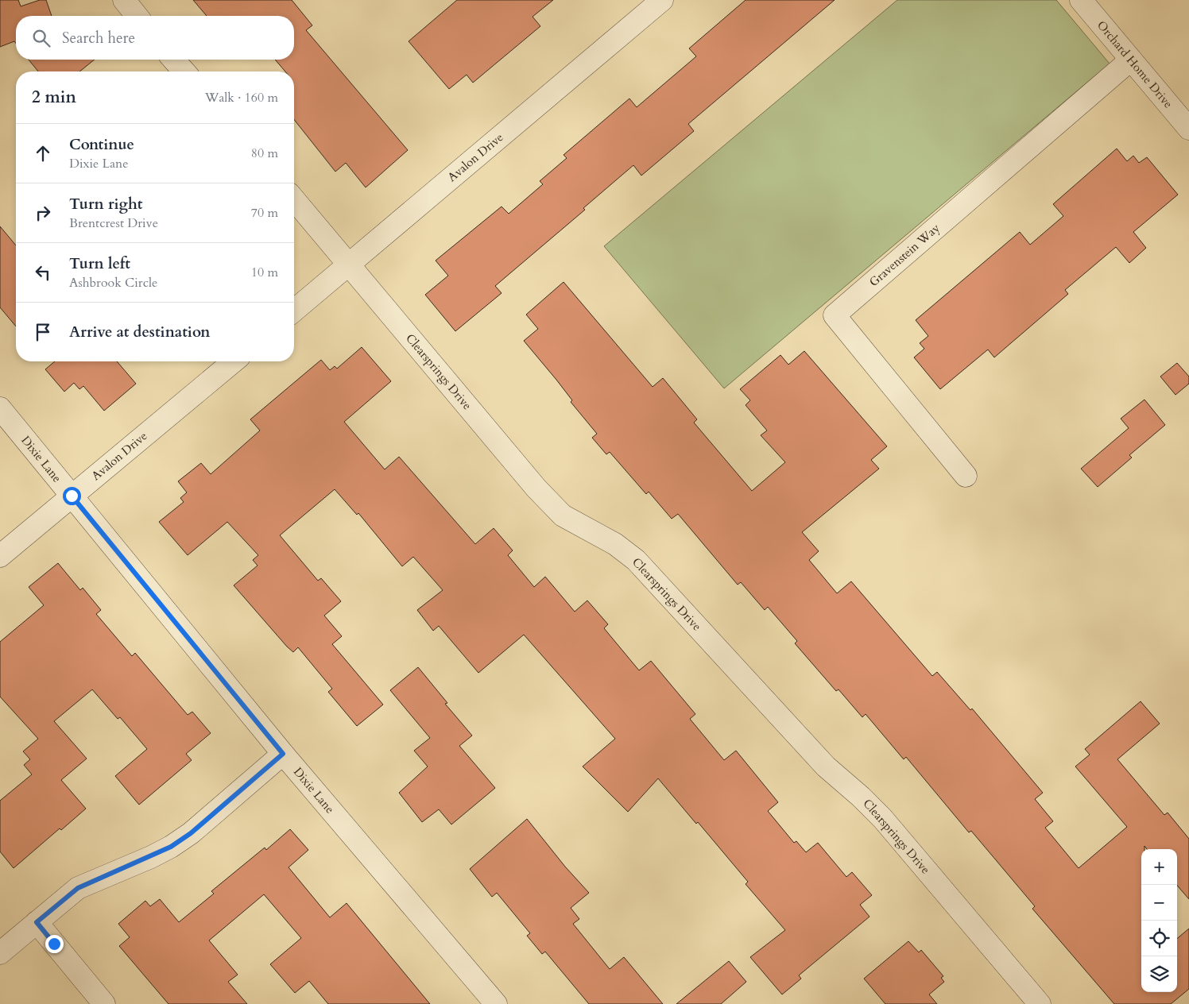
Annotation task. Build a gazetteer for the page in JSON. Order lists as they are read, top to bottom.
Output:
{
  "streets": {
    "street": [
      "Orchard Home Drive",
      "Avalon Drive",
      "Gravenstein Way",
      "Clearsprings Drive",
      "Dixie Lane"
    ]
  },
  "crossings": [
    ["Orchard Home Drive", "Gravenstein Way"],
    ["Avalon Drive", "Clearsprings Drive"],
    ["Avalon Drive", "Dixie Lane"]
  ],
  "page": {
    "search": "Search here",
    "heading": ["2 min", "Walk · 160 m"],
    "list": [
      ["Continue", "Dixie Lane", "80 m"],
      ["Turn right", "Brentcrest Drive", "70 m"],
      ["Turn left", "Ashbrook Circle", "10 m"],
      "Arrive at destination"
    ],
    "map_buttons": ["+", "−"]
  }
}
